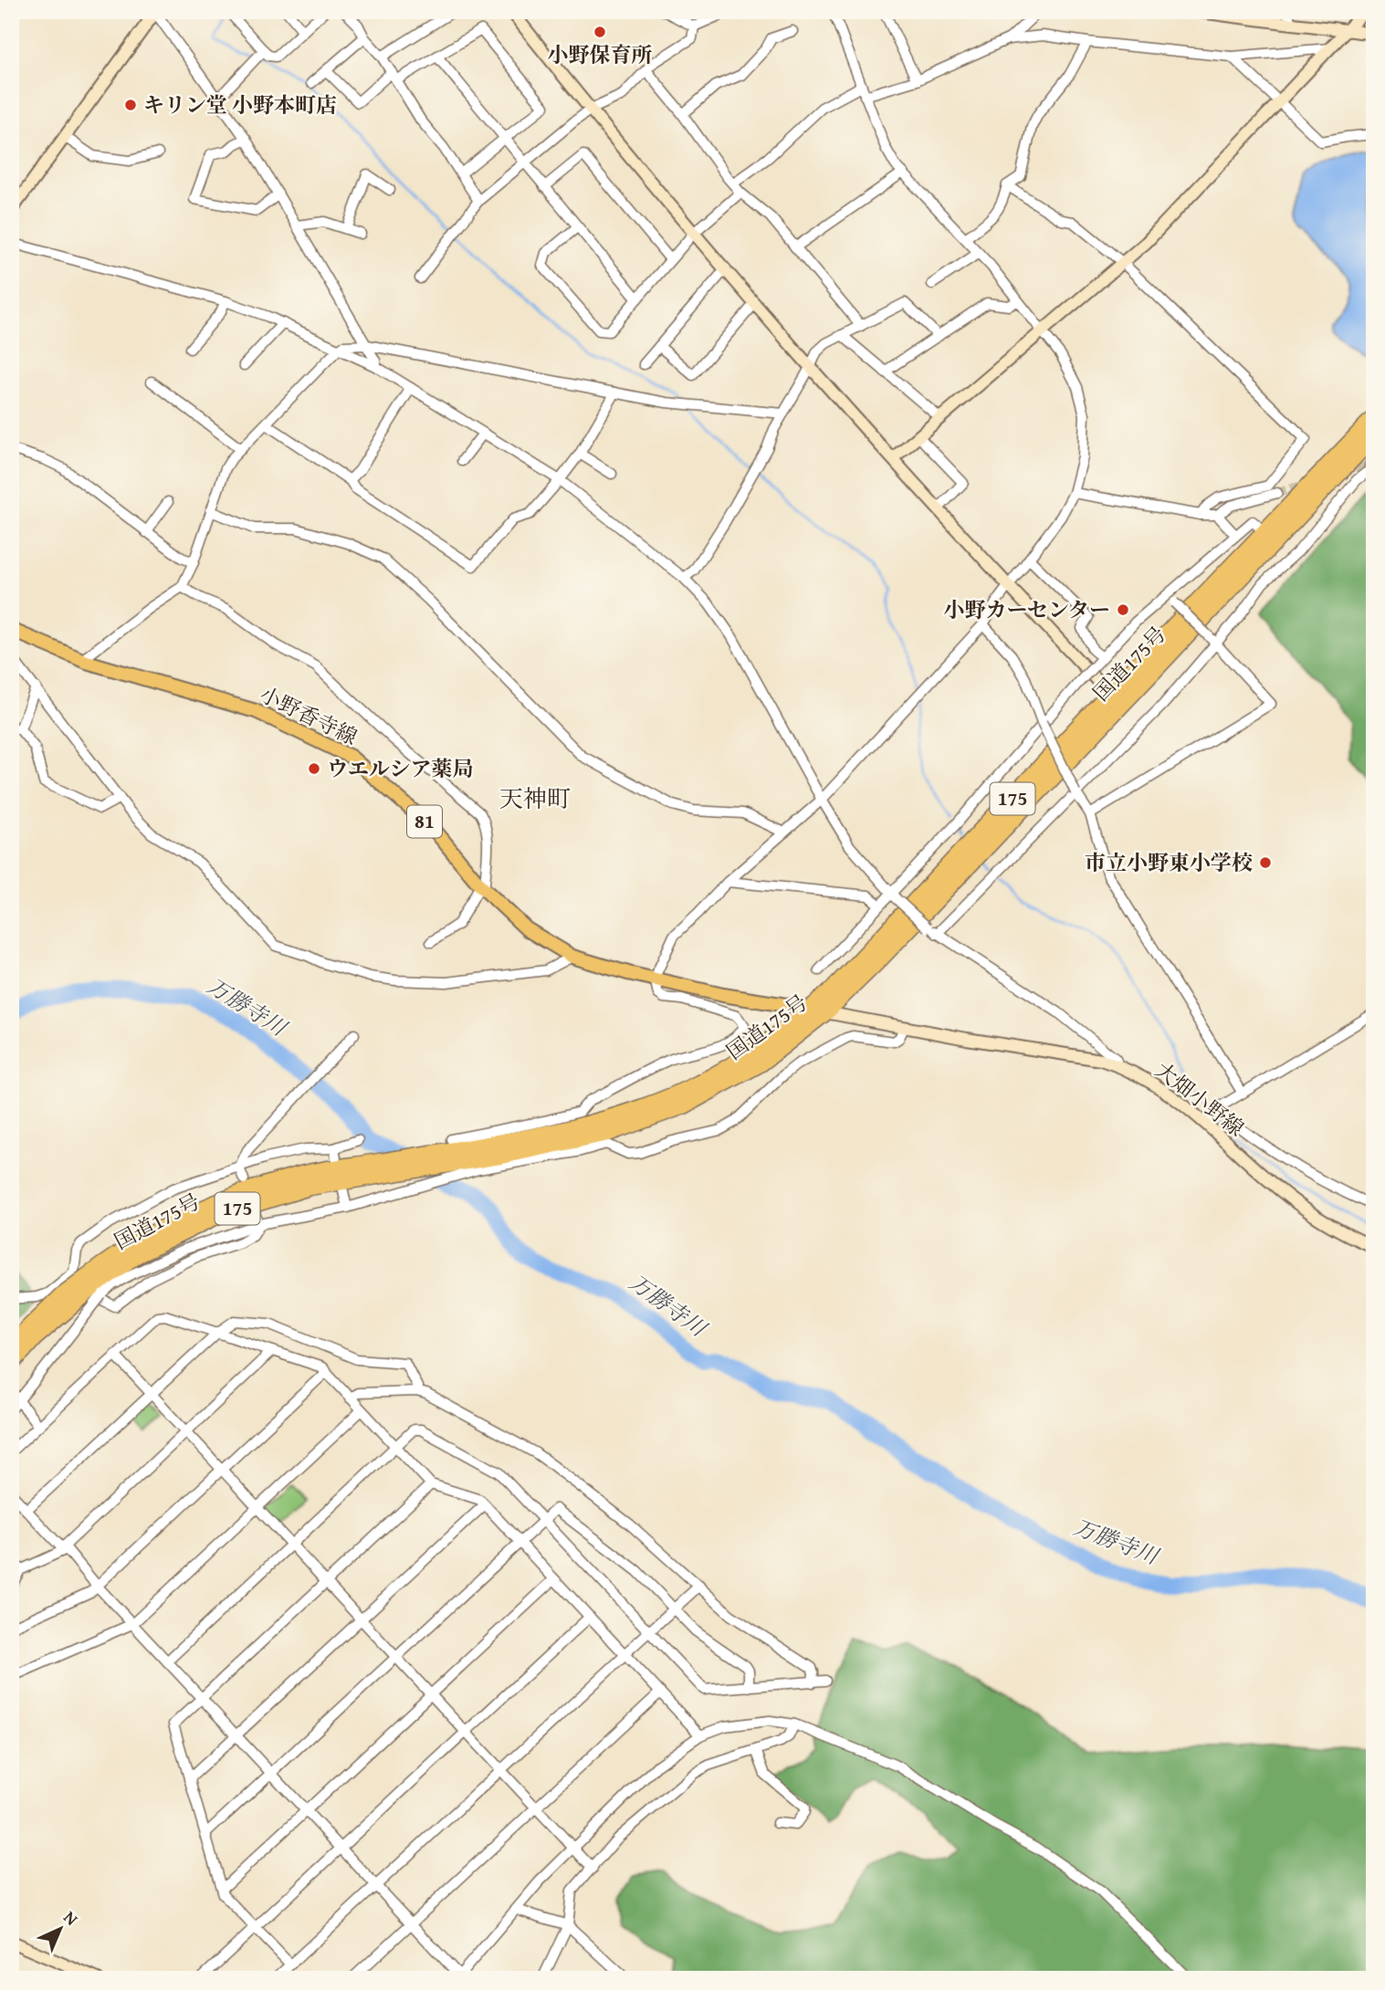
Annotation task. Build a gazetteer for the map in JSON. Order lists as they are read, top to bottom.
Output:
{
  "streets": {
    "highway": ["国道175号", "175"],
    "main road": ["小野香寺線", "81"],
    "street": ["大畑小野線"]
  },
  "crossings": [
    ["国道175号", "小野香寺線"],
    ["国道175号", "大畑小野線"],
    ["小野香寺線", "大畑小野線"]
  ],
  "districts": ["天神町"],
  "water": ["万勝寺川"],
  "places": [
    "小野保育所",
    "キリン堂 小野本町店",
    "小野カーセンター",
    "ウエルシア薬局",
    "市立小野東小学校"
  ],
  "north": "top right"
}
